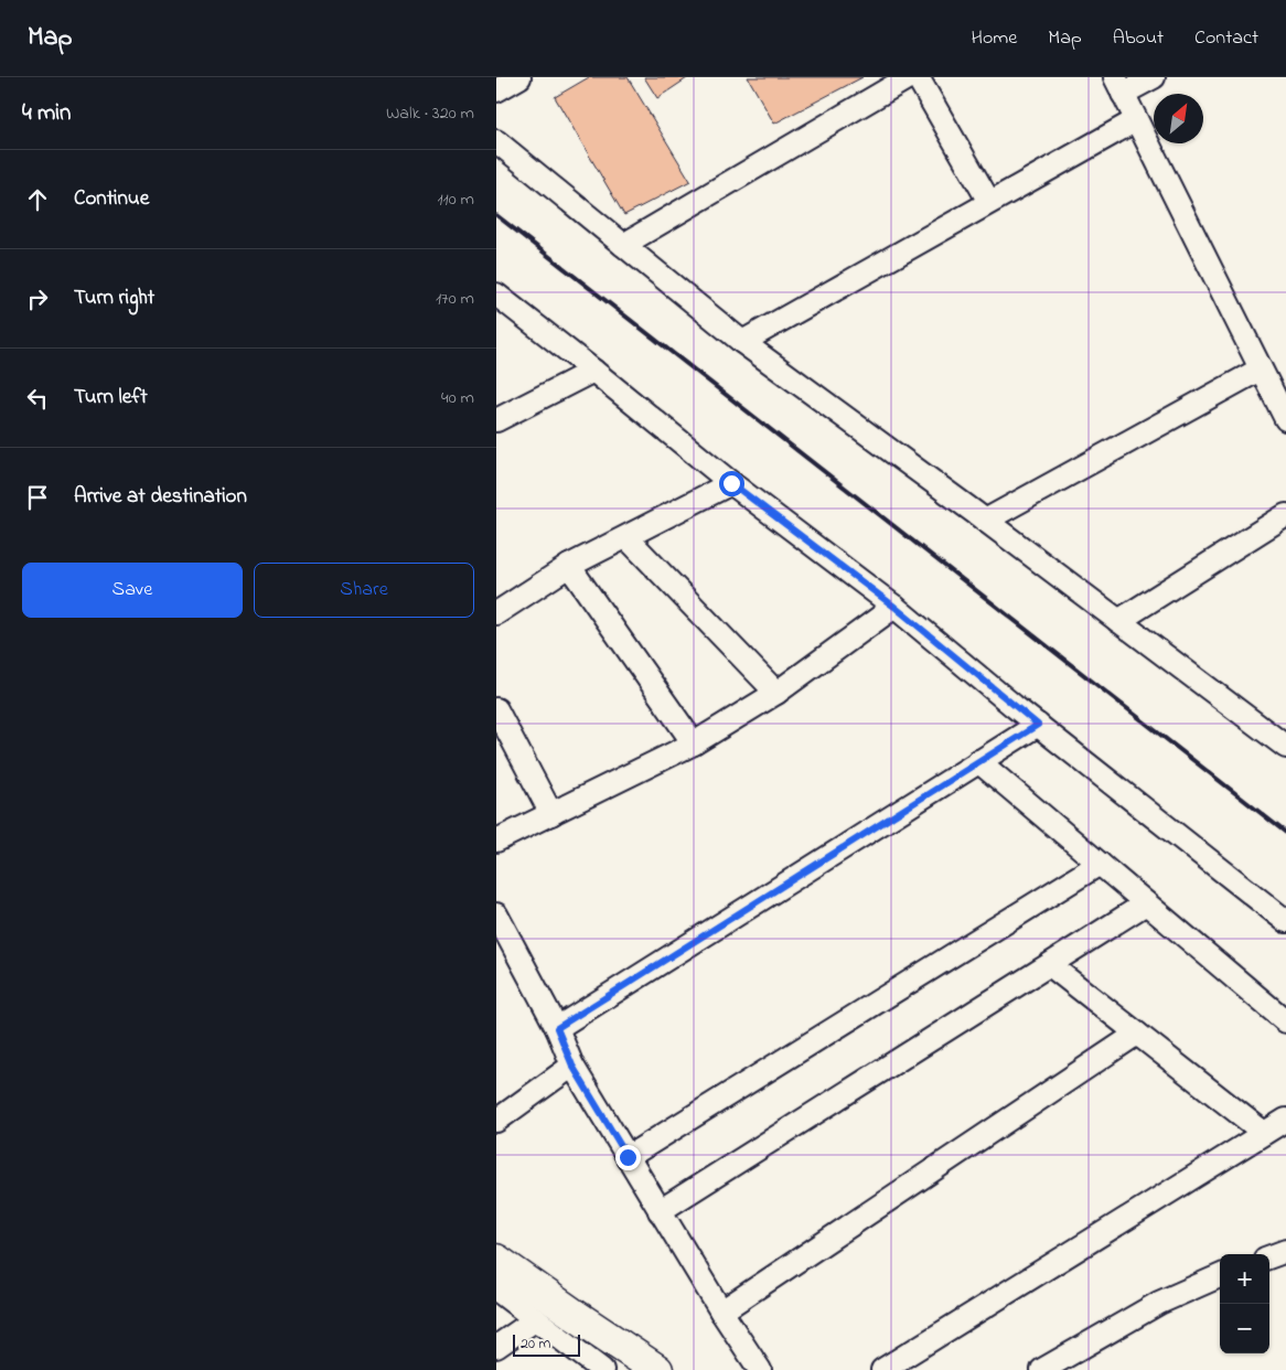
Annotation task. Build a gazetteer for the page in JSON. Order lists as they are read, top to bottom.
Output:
{
  "scale_bar": "20 m",
  "north": "top right",
  "page": {
    "header": "Map",
    "nav": [
      "Home",
      "Map",
      "About",
      "Contact"
    ],
    "heading": ["4 min", "Walk · 320 m"],
    "list": [
      ["Continue", "110 m"],
      ["Turn right", "170 m"],
      ["Turn left", "40 m"],
      "Arrive at destination"
    ],
    "buttons": ["Save", "Share"],
    "map_buttons": ["+", "−"],
    "scale": "20 m"
  }
}
